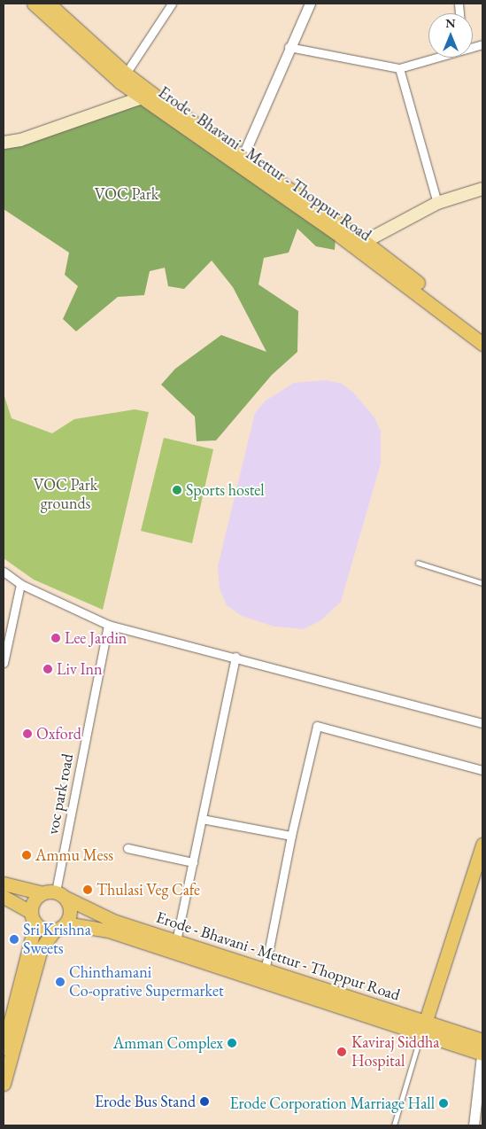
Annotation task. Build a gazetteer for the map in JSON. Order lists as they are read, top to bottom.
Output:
{
  "streets": {
    "main road": ["Erode - Bhavani - Mettur - Thoppur Road"],
    "street": ["voc park road"]
  },
  "crossings": [
    ["Erode - Bhavani - Mettur - Thoppur Road", "voc park road"]
  ],
  "parks": ["VOC Park", "VOC Park grounds"],
  "places": [
    "Sports hostel",
    "Lee Jardin",
    "Liv Inn",
    "Oxford",
    "Ammu Mess",
    "Thulasi Veg Cafe",
    "Sri Krishna Sweets",
    "Chinthamani Co-oprative Supermarket",
    "Amman Complex",
    "Kaviraj Siddha Hospital",
    "Erode Bus Stand",
    "Erode Corporation Marriage Hall"
  ],
  "north": "top"
}
